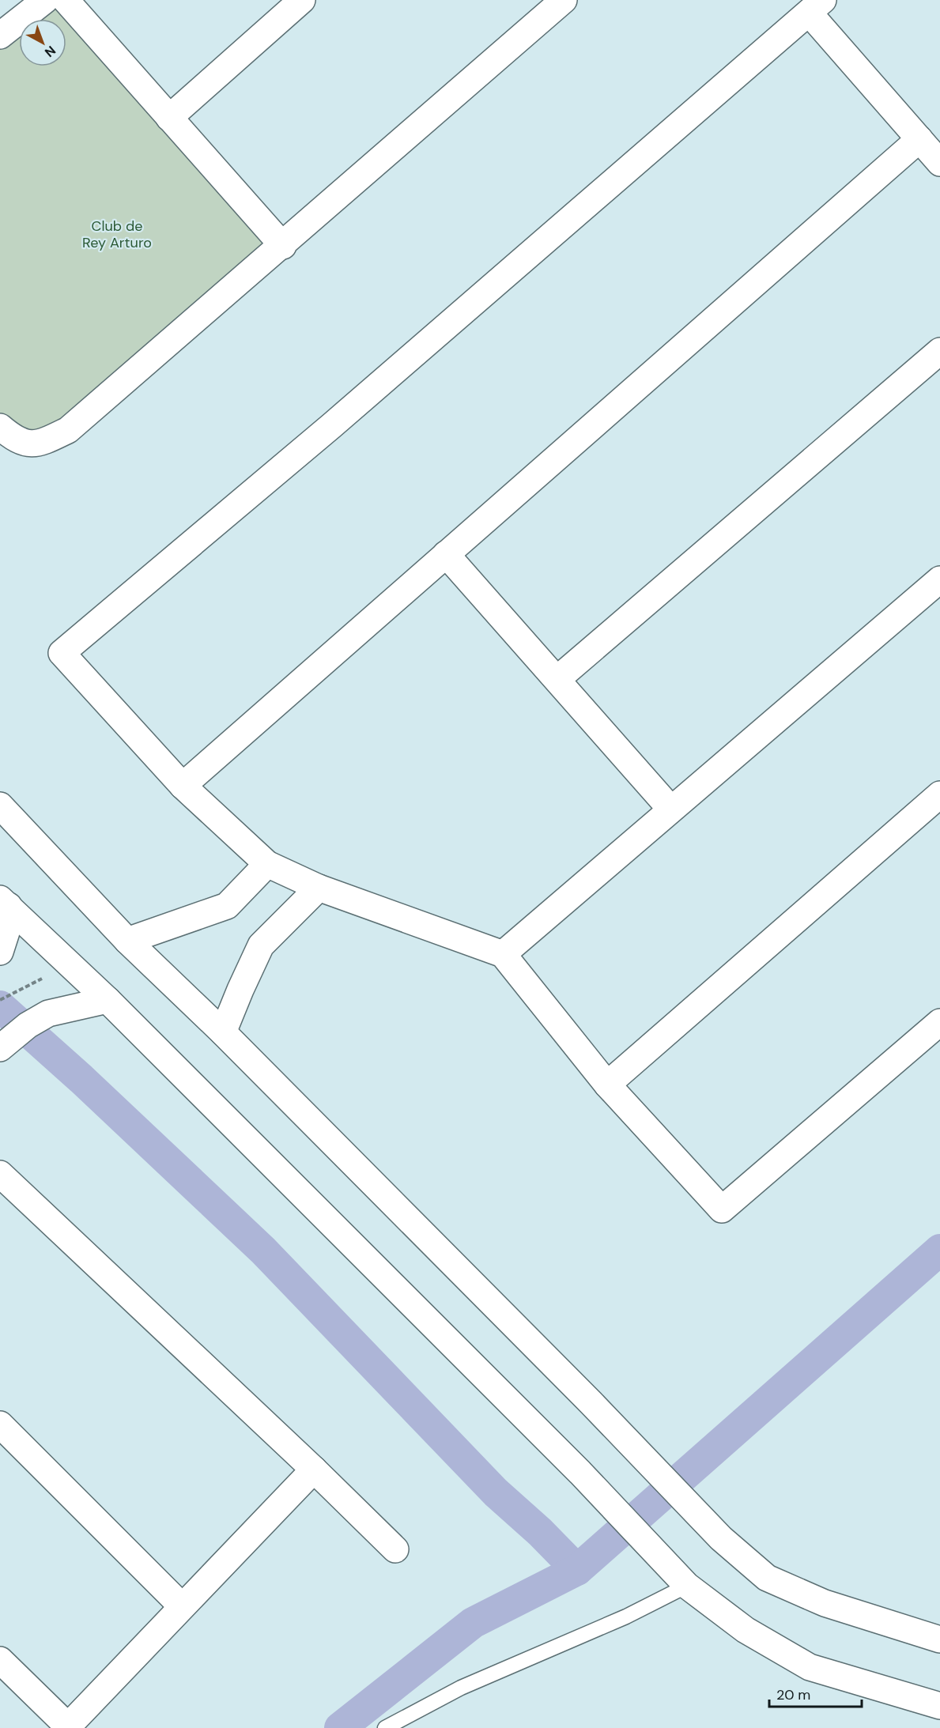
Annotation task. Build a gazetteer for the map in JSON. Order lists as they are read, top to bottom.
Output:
{
  "parks": ["Club de Rey Arturo"],
  "scale_bar": "20 m",
  "north": "bottom right"
}
